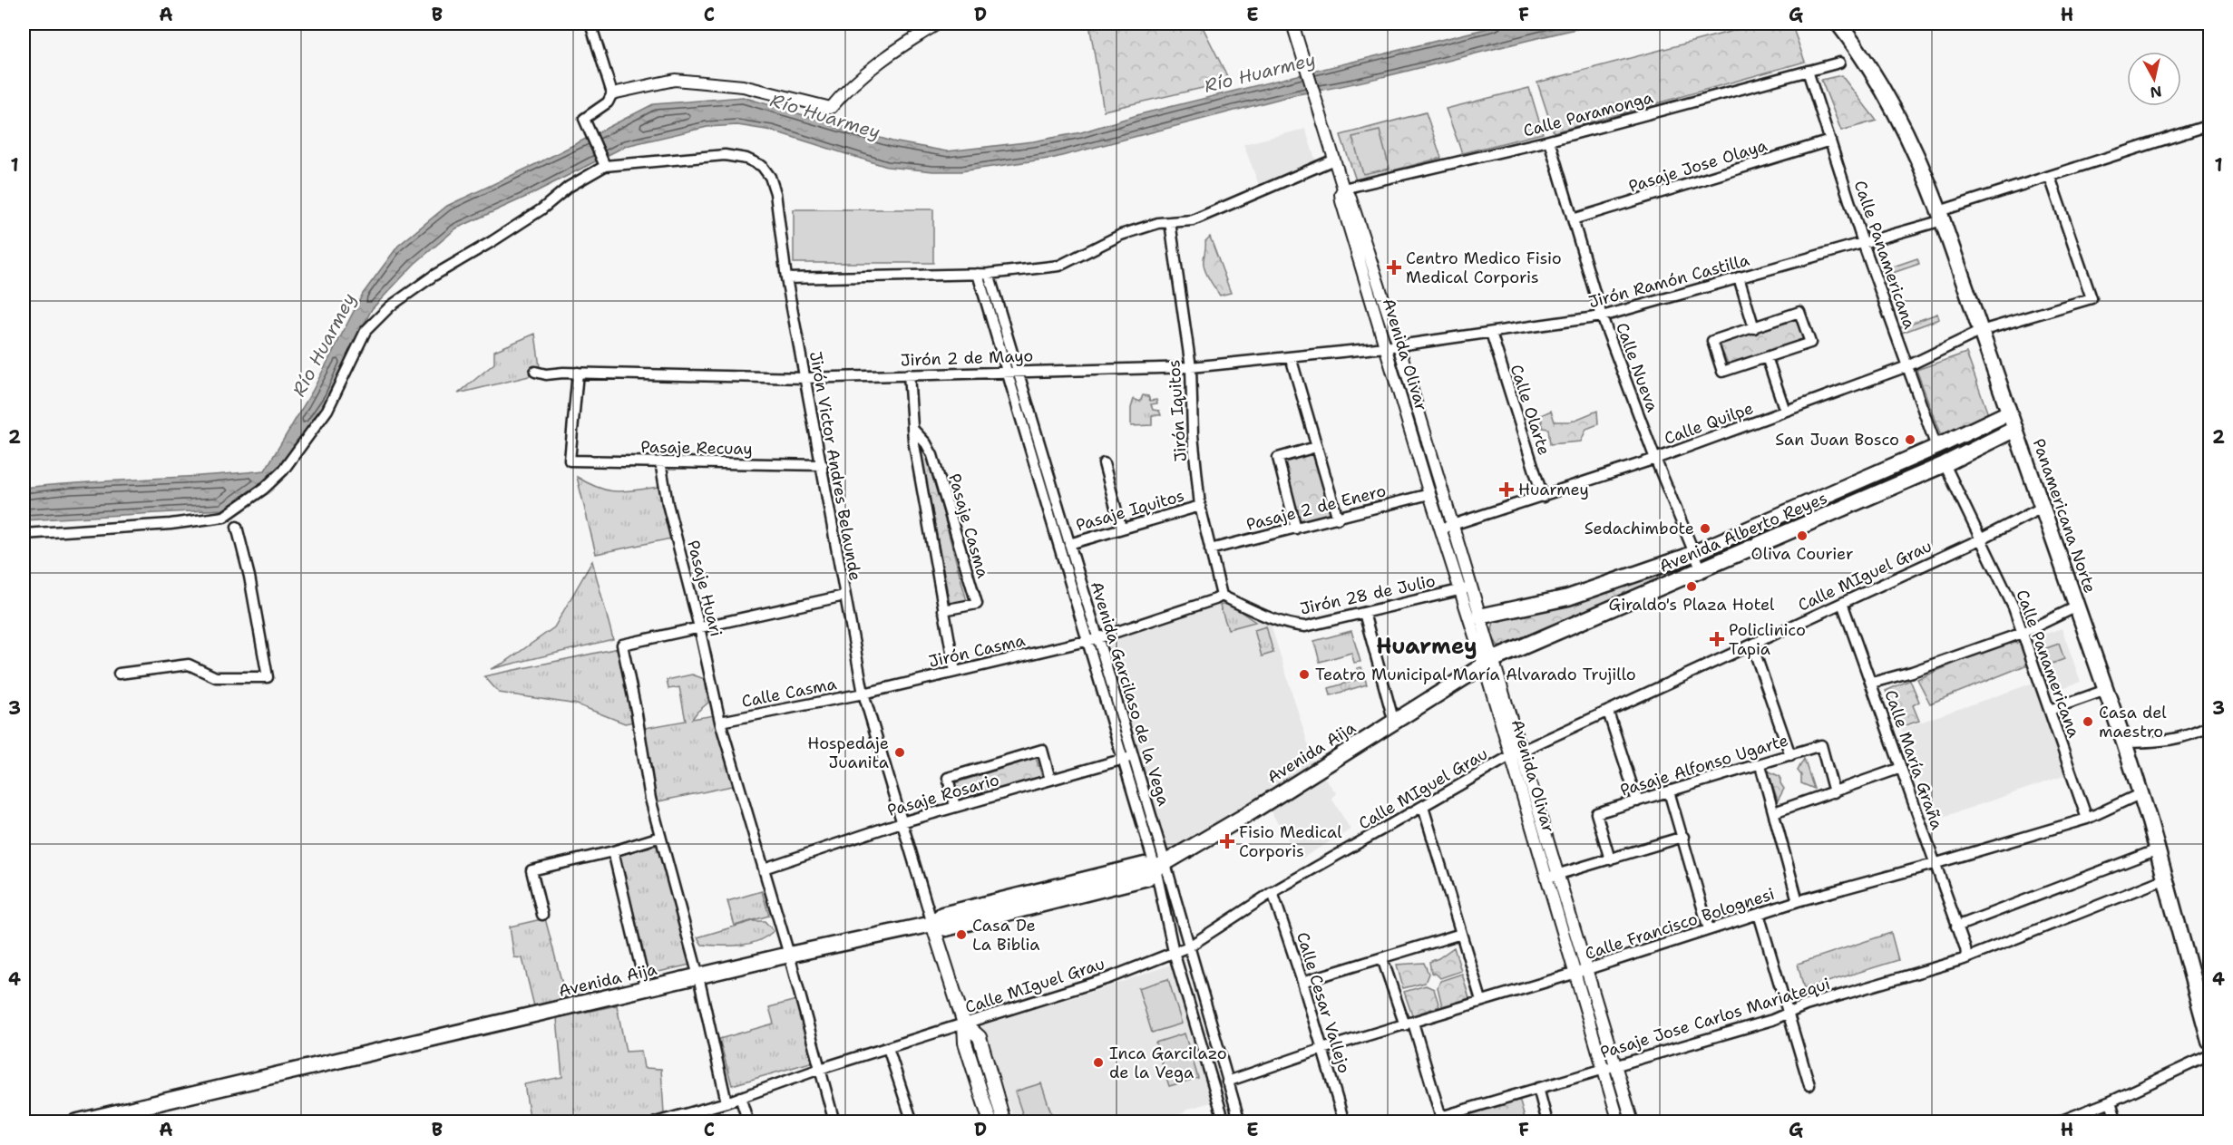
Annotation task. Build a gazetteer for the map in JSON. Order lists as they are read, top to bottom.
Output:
{
  "streets": {
    "main road": ["Panamericana Norte", "Avenida Alberto Reyes", "Avenida Aija"],
    "street": [
      "Calle Paramonga",
      "Pasaje Jose Olaya",
      "Calle Panamericana",
      "Jirón Ramón Castilla",
      "Avenida Olivar",
      "Jirón 2 de Mayo",
      "Calle Nueva",
      "Calle Olarte",
      "Jirón Iquitos",
      "Calle Quilpe",
      "Pasaje Recuay",
      "Jirón Victor Andres Belaunde",
      "Pasaje 2 de Enero",
      "Pasaje Iquitos",
      "Pasaje Casma",
      "Calle MIguel Grau",
      "Pasaje Huari",
      "Jirón 28 de Julio",
      "Jirón Casma",
      "Calle Casma",
      "Avenida Garcilaso de la Vega",
      "Calle María Graña",
      "Pasaje Alfonso Ugarte",
      "Pasaje Rosario",
      "Calle Francisco Bolognesi",
      "Calle Cesar Vallejo",
      "Pasaje Jose Carlos Mariatequi"
    ]
  },
  "crossings": [
    ["Calle Paramonga", "Calle Panamericana"],
    ["Calle Paramonga", "Avenida Olivar"],
    ["Calle Paramonga", "Calle Nueva"],
    ["Pasaje Jose Olaya", "Calle Panamericana"],
    ["Pasaje Jose Olaya", "Calle Nueva"],
    ["Calle Panamericana", "Jirón Ramón Castilla"],
    ["Calle Panamericana", "Calle Quilpe"],
    ["Calle Panamericana", "Avenida Alberto Reyes"],
    ["Calle Panamericana", "Calle MIguel Grau"],
    ["Calle Panamericana", "Calle Francisco Bolognesi"],
    ["Jirón Ramón Castilla", "Avenida Olivar"],
    ["Jirón Ramón Castilla", "Jirón 2 de Mayo"],
    ["Jirón Ramón Castilla", "Calle Nueva"],
    ["Jirón Ramón Castilla", "Calle Olarte"],
    ["Jirón Ramón Castilla", "Calle Quilpe"],
    ["Jirón Ramón Castilla", "Panamericana Norte"],
    ["Avenida Olivar", "Jirón 2 de Mayo"],
    ["Avenida Olivar", "Calle Quilpe"],
    ["Avenida Olivar", "Pasaje 2 de Enero"],
    ["Avenida Olivar", "Avenida Alberto Reyes"],
    ["Avenida Olivar", "Calle MIguel Grau"],
    ["Avenida Olivar", "Jirón 28 de Julio"],
    ["Avenida Olivar", "Avenida Aija"],
    ["Avenida Olivar", "Calle Francisco Bolognesi"],
    ["Avenida Olivar", "Pasaje Jose Carlos Mariatequi"],
    ["Jirón 2 de Mayo", "Jirón Iquitos"],
    ["Jirón 2 de Mayo", "Pasaje Recuay"],
    ["Jirón 2 de Mayo", "Jirón Victor Andres Belaunde"],
    ["Jirón 2 de Mayo", "Avenida Garcilaso de la Vega"],
    ["Calle Nueva", "Calle Quilpe"],
    ["Calle Nueva", "Avenida Alberto Reyes"],
    ["Calle Olarte", "Calle Quilpe"],
    ["Jirón Iquitos", "Pasaje 2 de Enero"],
    ["Jirón Iquitos", "Pasaje Iquitos"],
    ["Jirón Iquitos", "Jirón 28 de Julio"],
    ["Calle Quilpe", "Panamericana Norte"],
    ["Pasaje Recuay", "Jirón Victor Andres Belaunde"],
    ["Pasaje Recuay", "Pasaje Huari"],
    ["Jirón Victor Andres Belaunde", "Jirón Casma"],
    ["Jirón Victor Andres Belaunde", "Calle Casma"],
    ["Jirón Victor Andres Belaunde", "Avenida Aija"],
    ["Jirón Victor Andres Belaunde", "Pasaje Rosario"],
    ["Pasaje Iquitos", "Avenida Garcilaso de la Vega"],
    ["Panamericana Norte", "Avenida Alberto Reyes"],
    ["Panamericana Norte", "Calle MIguel Grau"],
    ["Panamericana Norte", "Calle Francisco Bolognesi"],
    ["Panamericana Norte", "Pasaje Jose Carlos Mariatequi"],
    ["Avenida Alberto Reyes", "Avenida Aija"],
    ["Calle MIguel Grau", "Pasaje Huari"],
    ["Calle MIguel Grau", "Avenida Garcilaso de la Vega"],
    ["Calle MIguel Grau", "Calle María Graña"],
    ["Calle MIguel Grau", "Calle Cesar Vallejo"],
    ["Pasaje Huari", "Calle Casma"],
    ["Pasaje Huari", "Avenida Aija"],
    ["Pasaje Huari", "Pasaje Rosario"],
    ["Jirón Casma", "Calle Casma"],
    ["Jirón Casma", "Avenida Garcilaso de la Vega"],
    ["Avenida Garcilaso de la Vega", "Avenida Aija"],
    ["Avenida Garcilaso de la Vega", "Pasaje Rosario"],
    ["Avenida Garcilaso de la Vega", "Calle Francisco Bolognesi"],
    ["Calle María Graña", "Calle Francisco Bolognesi"],
    ["Calle Francisco Bolognesi", "Calle Cesar Vallejo"]
  ],
  "districts": ["Huarmey"],
  "water": ["Río Huarmey"],
  "places": {
    "health": [
      "Centro Medico Fisio Medical Corporis",
      "Huarmey",
      "Policlinico Tapia",
      "Fisio Medical Corporis"
    ],
    "other": [
      "San Juan Bosco",
      "Sedachimbote",
      "Oliva Courier",
      "Giraldo's Plaza Hotel",
      "Teatro Municipal María Alvarado Trujillo",
      "Casa del maestro",
      "Hospedaje Juanita",
      "Casa De La Biblia",
      "Inca Garcilazo de la Vega"
    ]
  },
  "north": "bottom",
  "grid": {
    "columns": [
      "A",
      "B",
      "C",
      "D",
      "E",
      "F",
      "G",
      "H"
    ],
    "rows": [
      "1",
      "2",
      "3",
      "4"
    ]
  }
}
